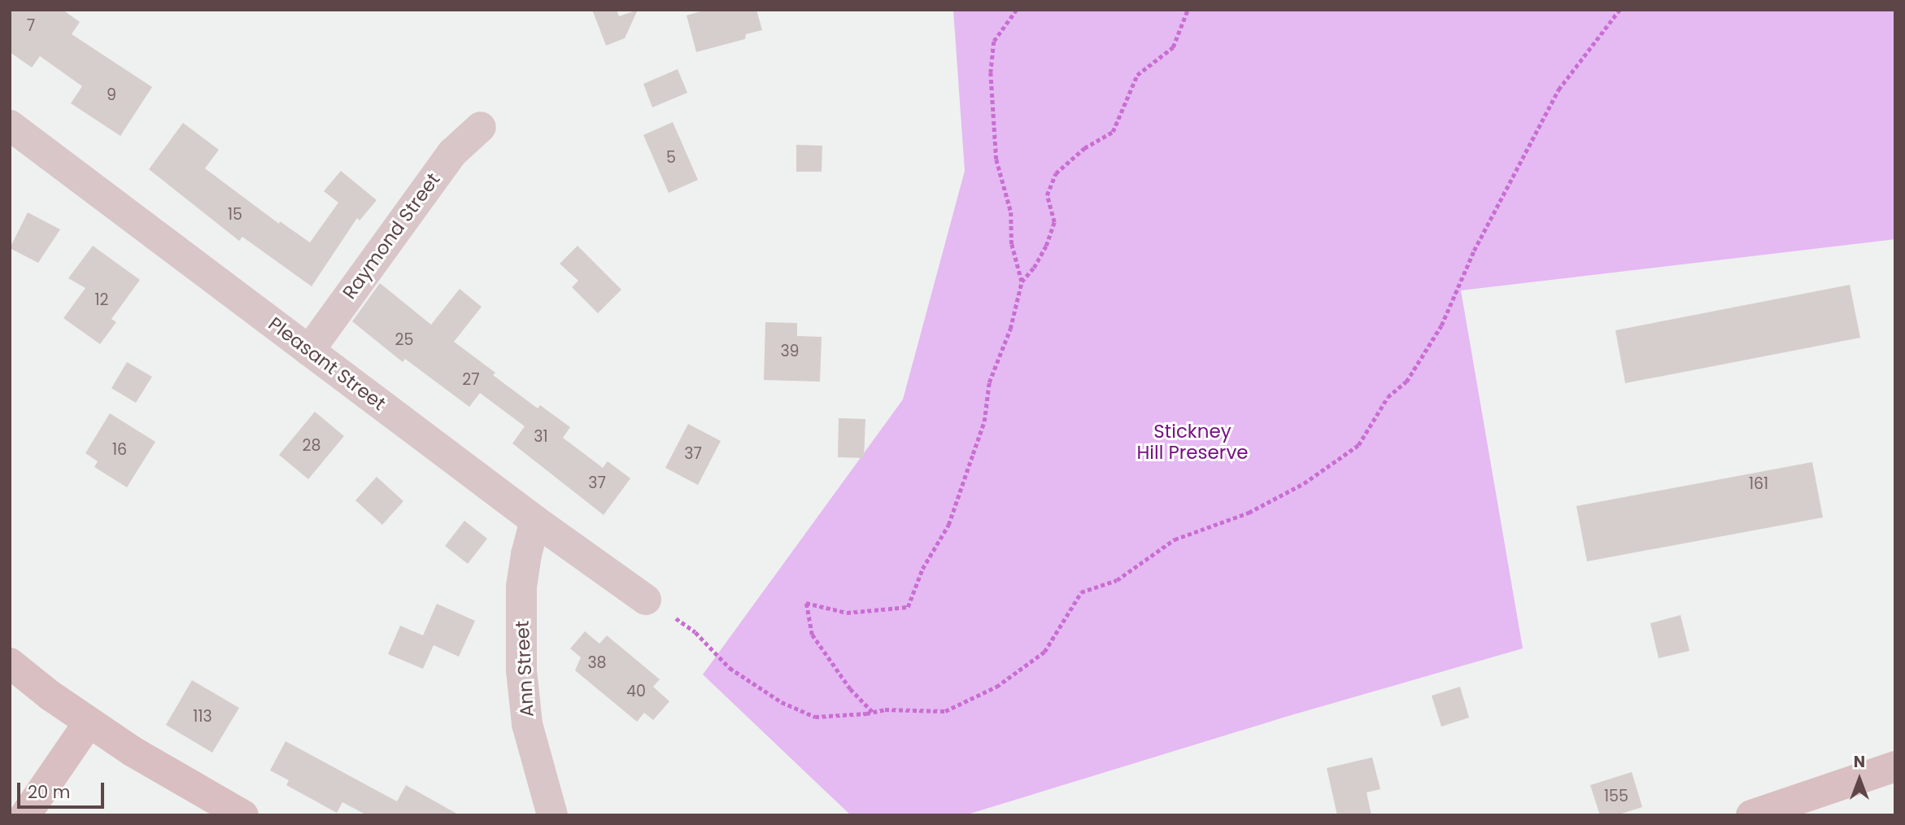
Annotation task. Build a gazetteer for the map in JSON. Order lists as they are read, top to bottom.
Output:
{
  "streets": {
    "street": ["Raymond Street", "Pleasant Street", "Ann Street"]
  },
  "crossings": [
    ["Raymond Street", "Pleasant Street"],
    ["Pleasant Street", "Ann Street"]
  ],
  "parks": ["Stickney Hill Preserve"],
  "house_numbers": [
    "7",
    "9",
    "5",
    "15",
    "12",
    "25",
    "39",
    "27",
    "31",
    "28",
    "16",
    "37",
    "37",
    "161",
    "38",
    "40",
    "113",
    "155"
  ],
  "scale_bar": "20 m",
  "north": "top"
}
